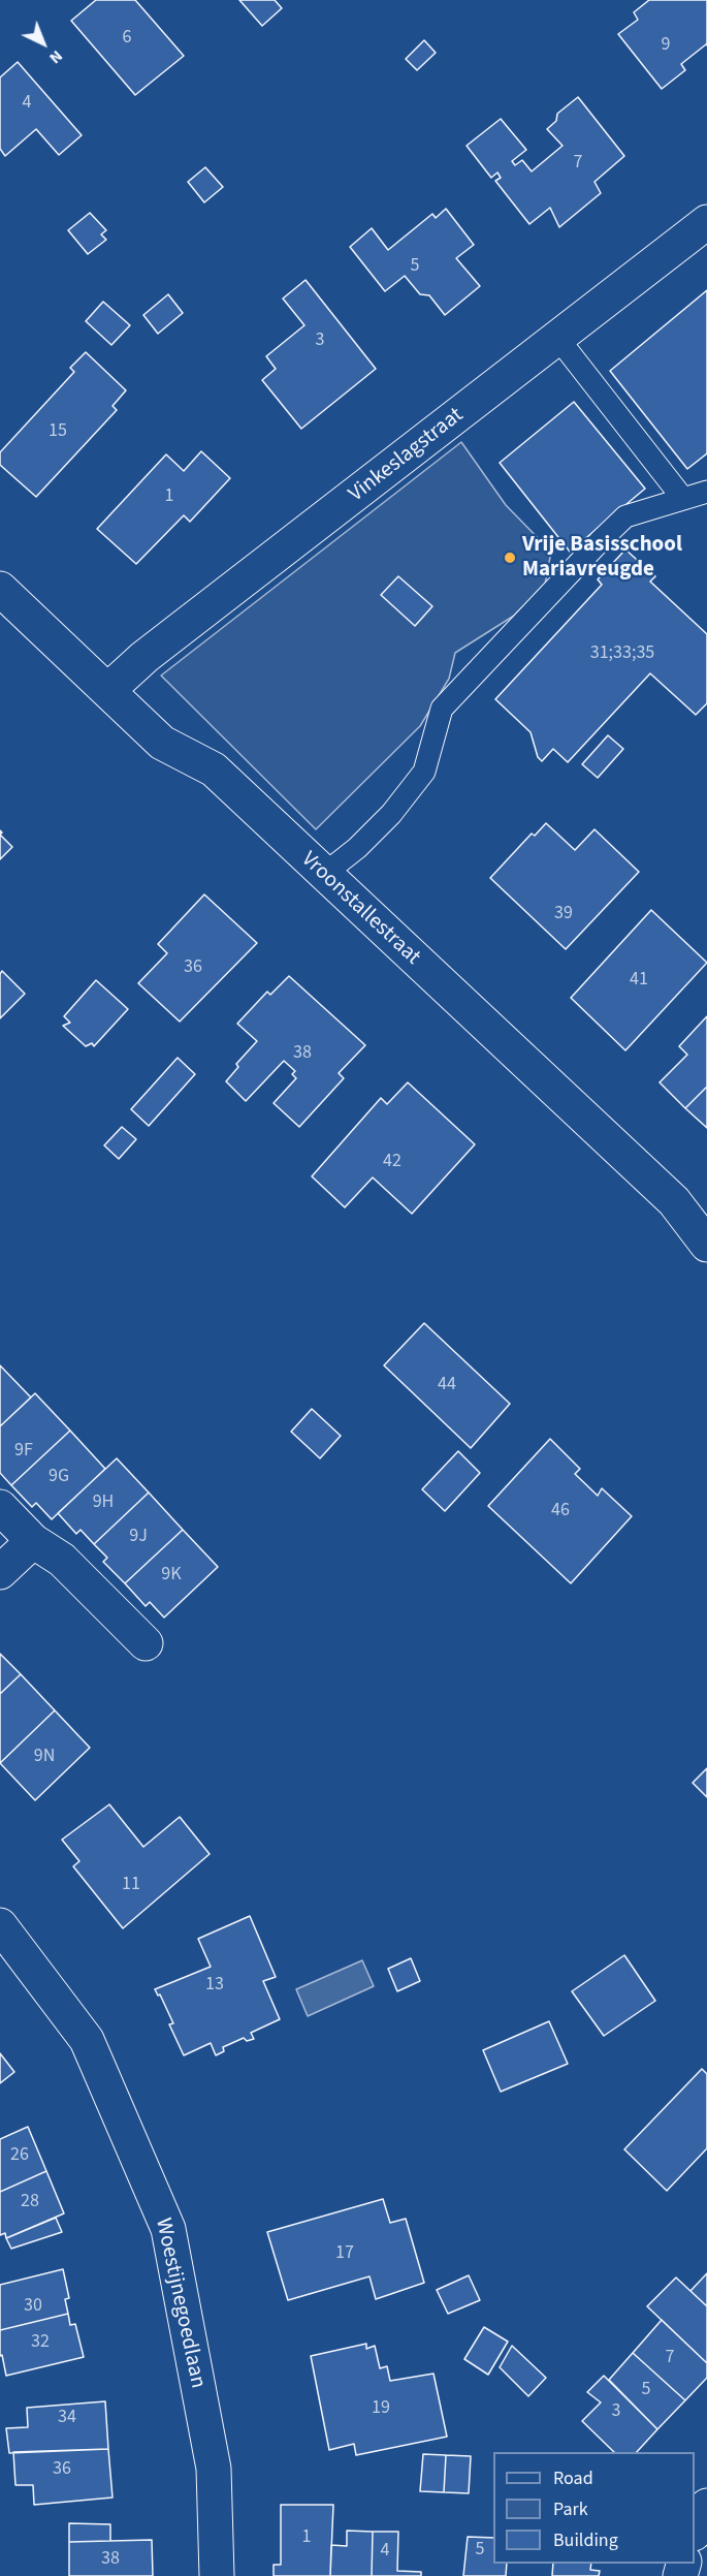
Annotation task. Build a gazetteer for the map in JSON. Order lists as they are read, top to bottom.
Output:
{
  "streets": {
    "street": ["Vinkeslagstraat", "Vroonstallestraat", "Woestijnegoedlaan"]
  },
  "crossings": [
    ["Vinkeslagstraat", "Vroonstallestraat"]
  ],
  "places": ["Vrije Basisschool Mariavreugde"],
  "house_numbers": [
    "6",
    "9",
    "4",
    "7",
    "5",
    "3",
    "15",
    "1",
    "31;33;35",
    "39",
    "36",
    "41",
    "38",
    "42",
    "44",
    "9F",
    "9G",
    "9H",
    "46",
    "9J",
    "9K",
    "9N",
    "11",
    "13",
    "26",
    "28",
    "17",
    "30",
    "32",
    "7",
    "5",
    "19",
    "3",
    "34",
    "36",
    "1",
    "5",
    "4",
    "38"
  ],
  "legend": ["Road", "Park", "Building"],
  "north": "bottom right"
}
